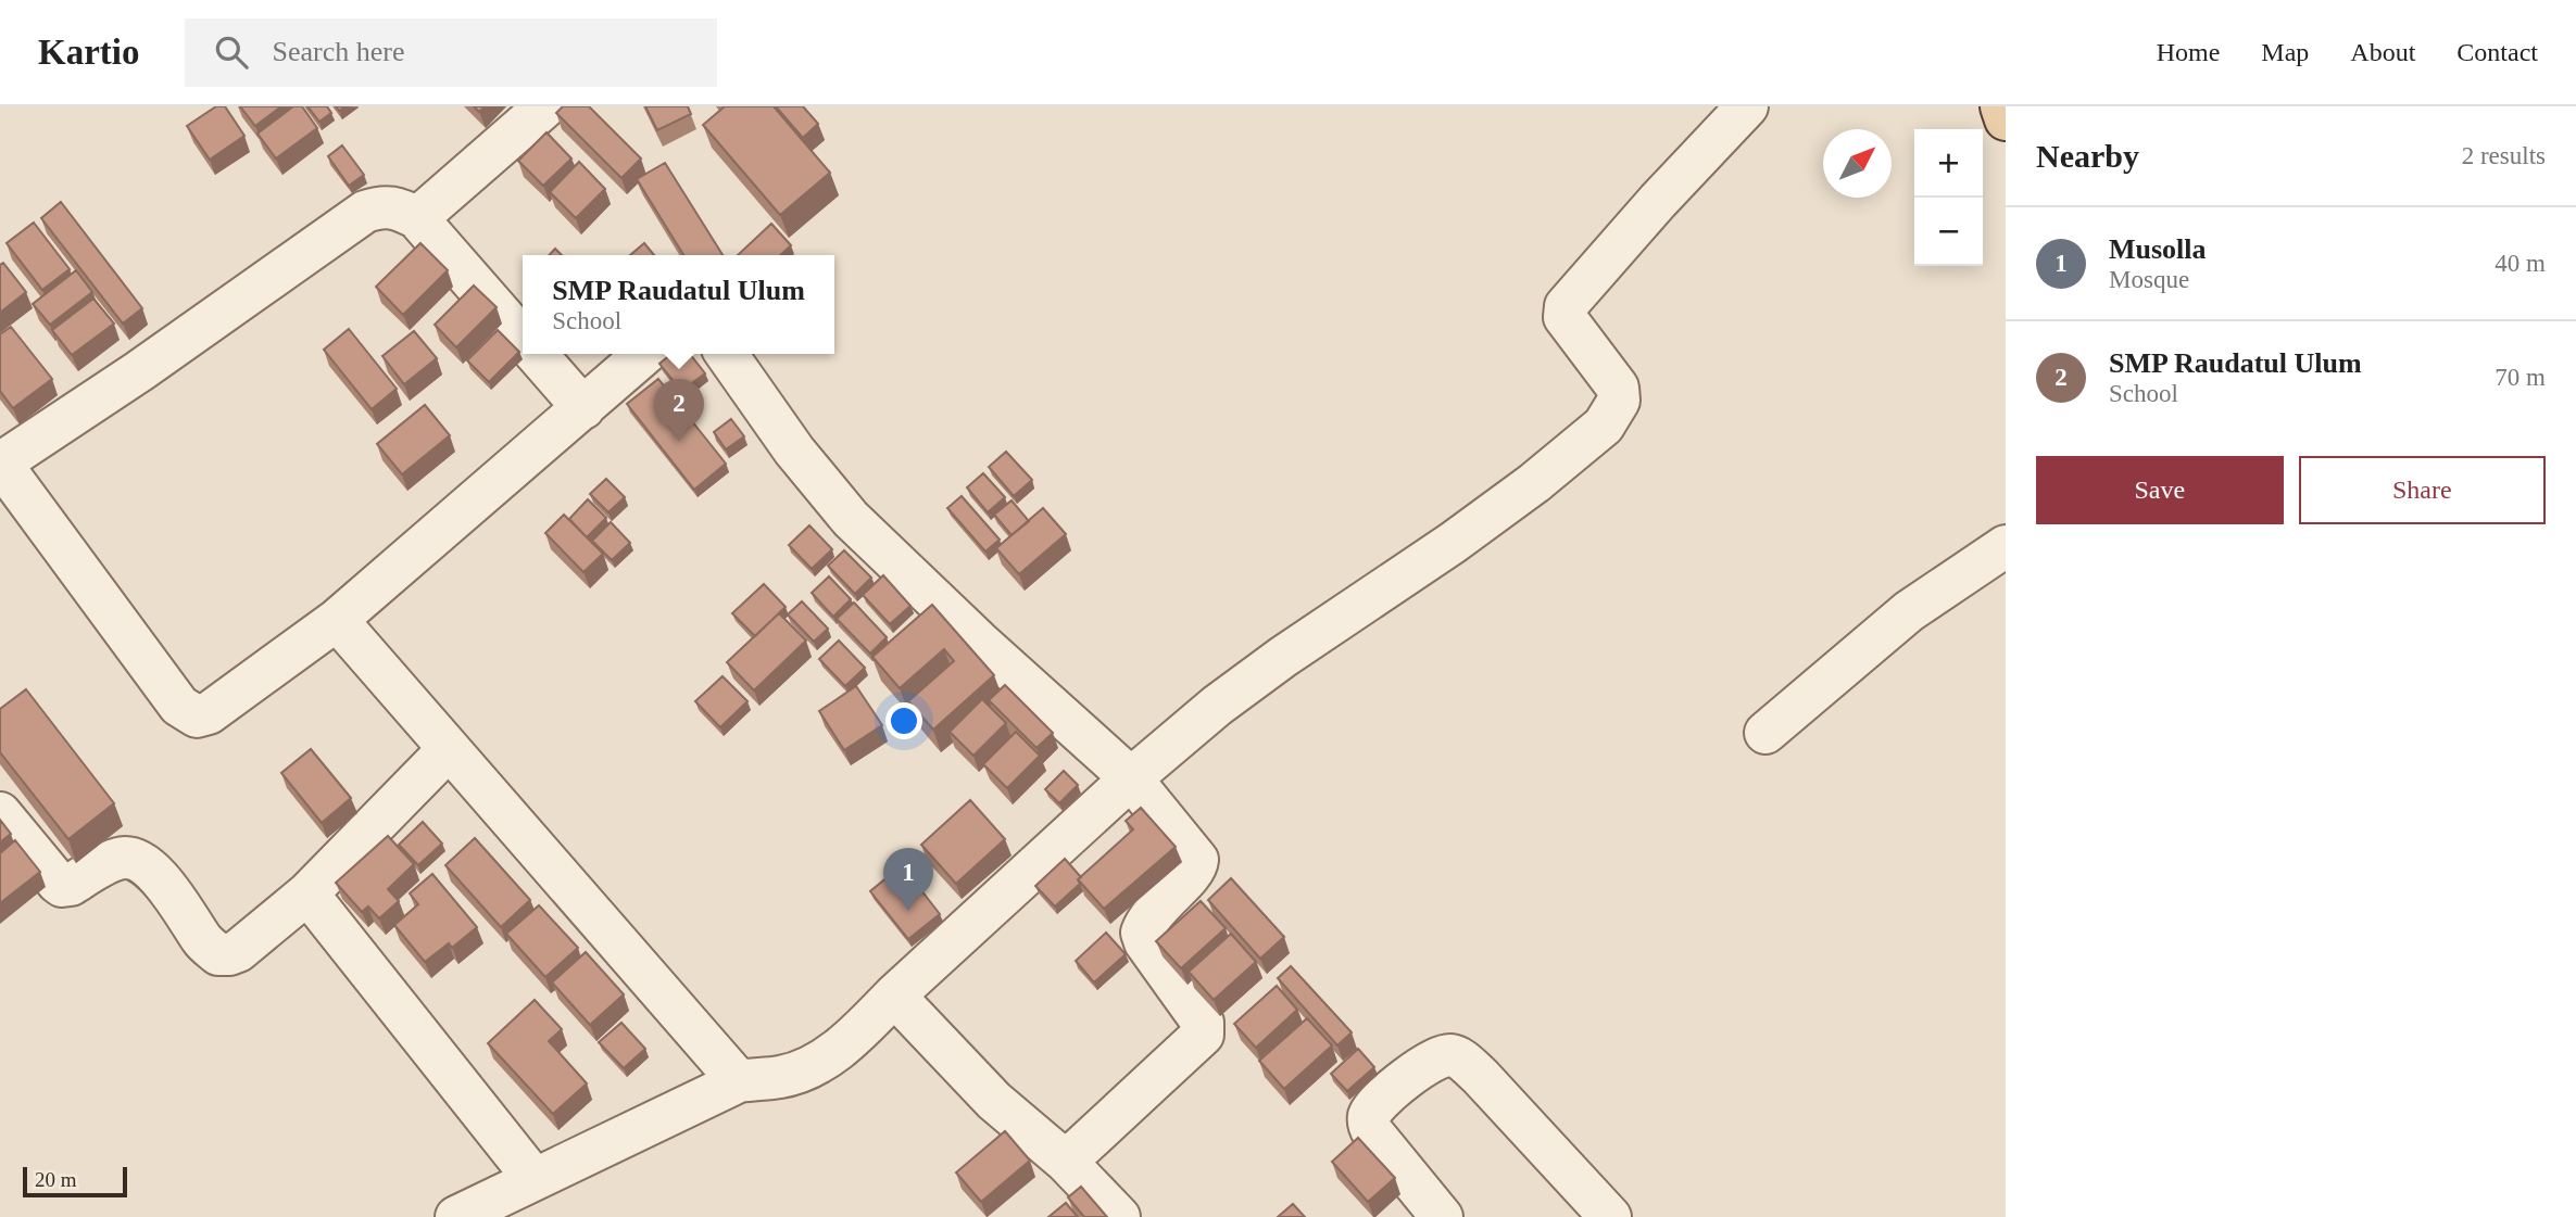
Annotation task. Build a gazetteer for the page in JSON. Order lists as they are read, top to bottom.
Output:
{
  "scale_bar": "20 m",
  "north": "top right",
  "page": {
    "header": "Kartio",
    "search": "Search here",
    "nav": [
      "Home",
      "Map",
      "About",
      "Contact"
    ],
    "heading": ["Nearby", "2 results"],
    "map_buttons": ["+", "−"],
    "list": [
      {
        "mark": "1",
        "name": "Musolla",
        "note": "Mosque",
        "value": "40 m"
      },
      {
        "mark": "2",
        "name": "SMP Raudatul Ulum",
        "note": "School",
        "value": "70 m"
      }
    ],
    "popup": ["SMP Raudatul Ulum", "School"],
    "pins": ["2", "1"],
    "buttons": ["Save", "Share"],
    "scale": "20 m"
  }
}
